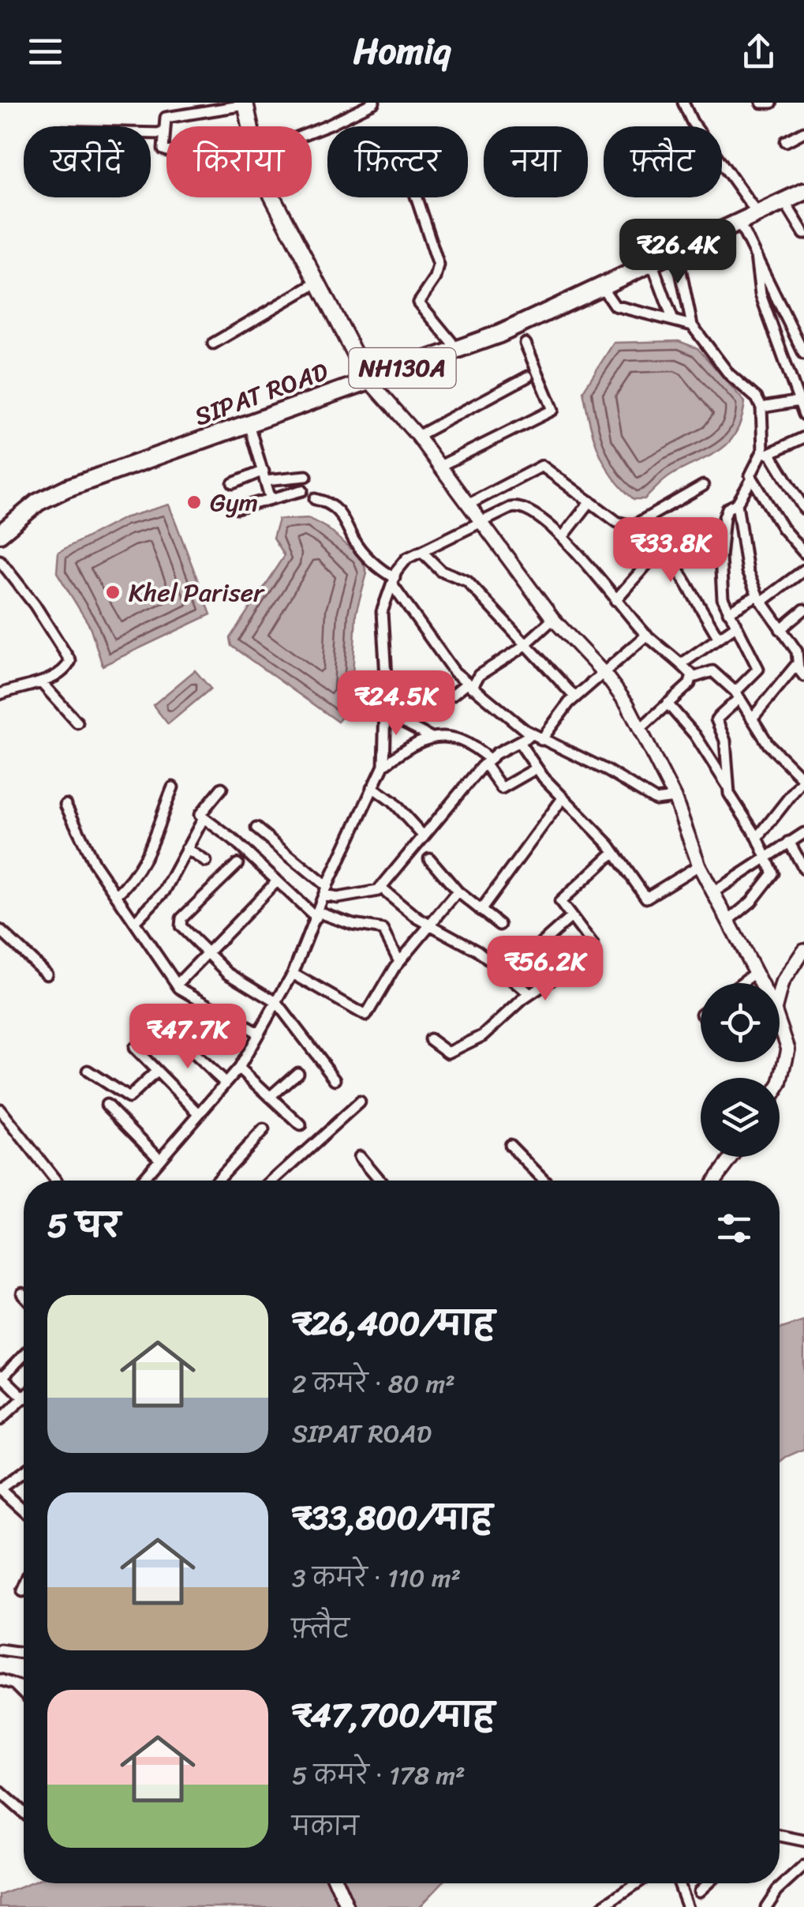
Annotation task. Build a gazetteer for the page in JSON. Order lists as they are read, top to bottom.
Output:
{
  "streets": {
    "highway": ["NH130A", "SIPAT ROAD"]
  },
  "places": ["Gym", "Khel Pariser"],
  "page": {
    "header": "Homiq",
    "chip": [
      "खरीदें",
      "किराया",
      "फ़िल्टर",
      "नया",
      "फ़्लैट"
    ],
    "price": [
      "₹26.4K",
      "₹33.8K",
      "₹24.5K",
      "₹56.2K",
      "₹47.7K"
    ],
    "heading": "5 घर",
    "list": [
      {
        "name": "₹26,400/माह",
        "note": "2 कमरे · 80 m² · SIPAT ROAD"
      },
      {
        "name": "₹33,800/माह",
        "note": "3 कमरे · 110 m² · फ़्लैट"
      },
      {
        "name": "₹47,700/माह",
        "note": "5 कमरे · 178 m² · मकान"
      }
    ]
  }
}
